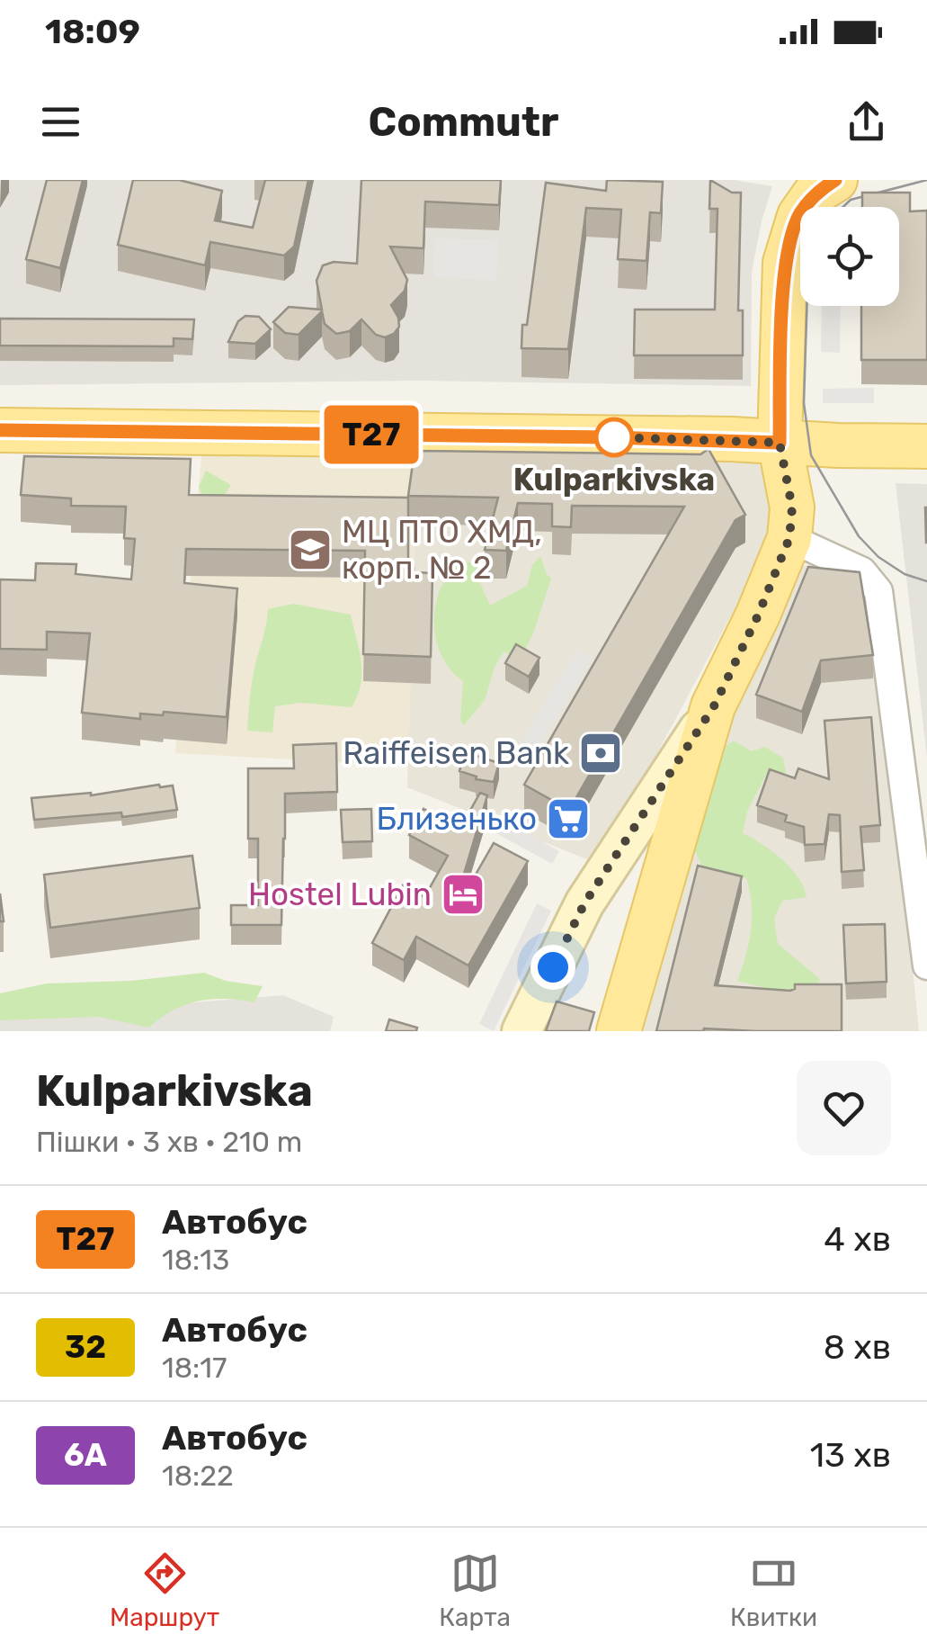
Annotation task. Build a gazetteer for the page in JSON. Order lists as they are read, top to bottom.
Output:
{
  "places": {
    "other": ["Kulparkivska"],
    "school or university": ["МЦ ПТО ХМД, корп. № 2"],
    "bank": ["Raiffeisen Bank"],
    "supermarket": ["Близенько"],
    "hotel": ["Hostel Lubin"]
  },
  "lines": ["bus line Т27"],
  "page": {
    "status": "18:09",
    "header": "Commutr",
    "on_map": "Т27",
    "heading": ["Kulparkivska", "Пішки · 3 хв · 210 m"],
    "list": [
      {
        "mark": "Т27",
        "name": "Автобус",
        "note": "18:13",
        "value": "4 хв"
      },
      {
        "mark": "32",
        "name": "Автобус",
        "note": "18:17",
        "value": "8 хв"
      },
      {
        "mark": "6А",
        "name": "Автобус",
        "note": "18:22",
        "value": "13 хв"
      }
    ],
    "tabs": ["Маршрут", "Карта", "Квитки"]
  }
}
